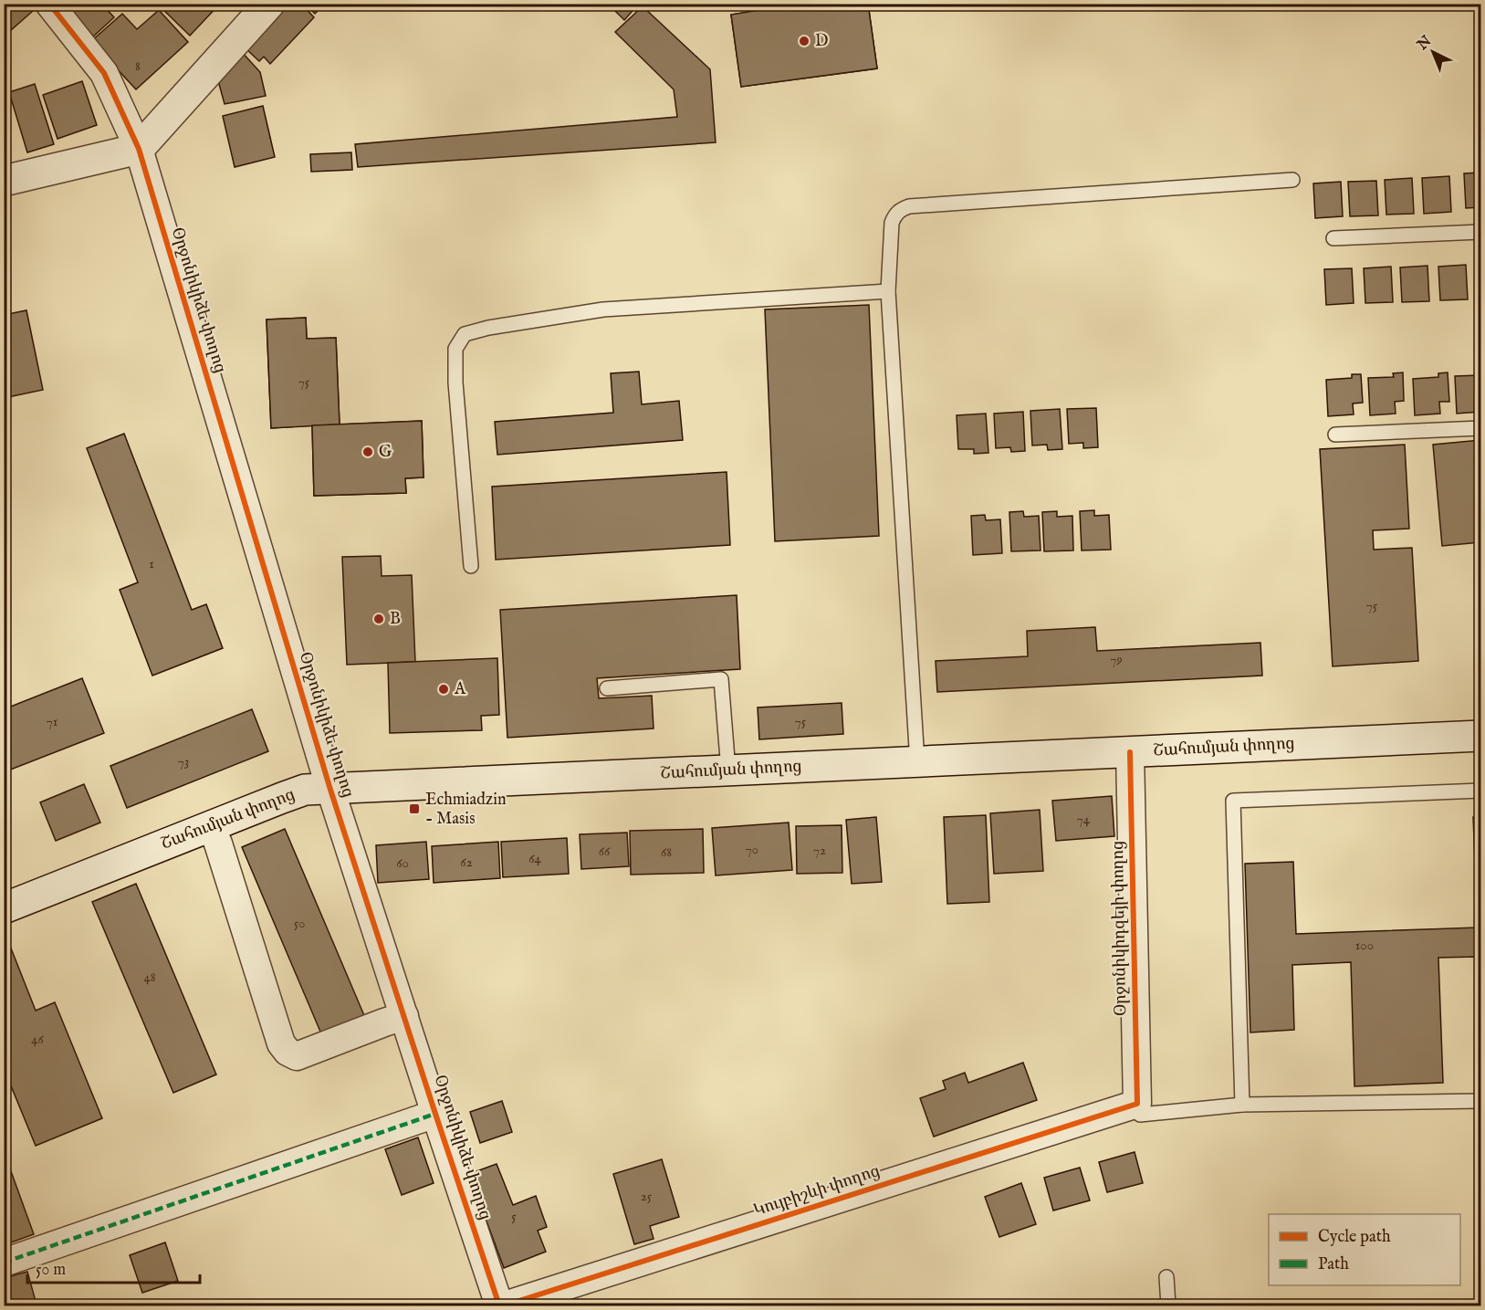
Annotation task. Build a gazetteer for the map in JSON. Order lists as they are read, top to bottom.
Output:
{
  "streets": {
    "main road": ["Շահումյան փողոց"],
    "street": ["Օրջոնիկիձե փողոց", "Օրջոնիկիդզեյի փողոց", "Կույբիշևի փողոց"]
  },
  "crossings": [
    ["Օրջոնիկիձե փողոց", "Շահումյան փողոց"],
    ["Շահումյան փողոց", "Օրջոնիկիդզեյի փողոց"],
    ["Օրջոնիկիդզեյի փողոց", "Կույբիշևի փողոց"]
  ],
  "places": {
    "other": [
      "D",
      "G",
      "B",
      "A"
    ],
    "transit": ["Echmiadzin - Masis"]
  },
  "house_numbers": [
    "8",
    "75",
    "1",
    "75",
    "79",
    "71",
    "75",
    "73",
    "74",
    "70",
    "72",
    "66",
    "68",
    "64",
    "62",
    "60",
    "50",
    "100",
    "48",
    "46",
    "25",
    "5"
  ],
  "legend": ["Cycle path", "Path"],
  "scale_bar": "50 m",
  "north": "top left"
}
